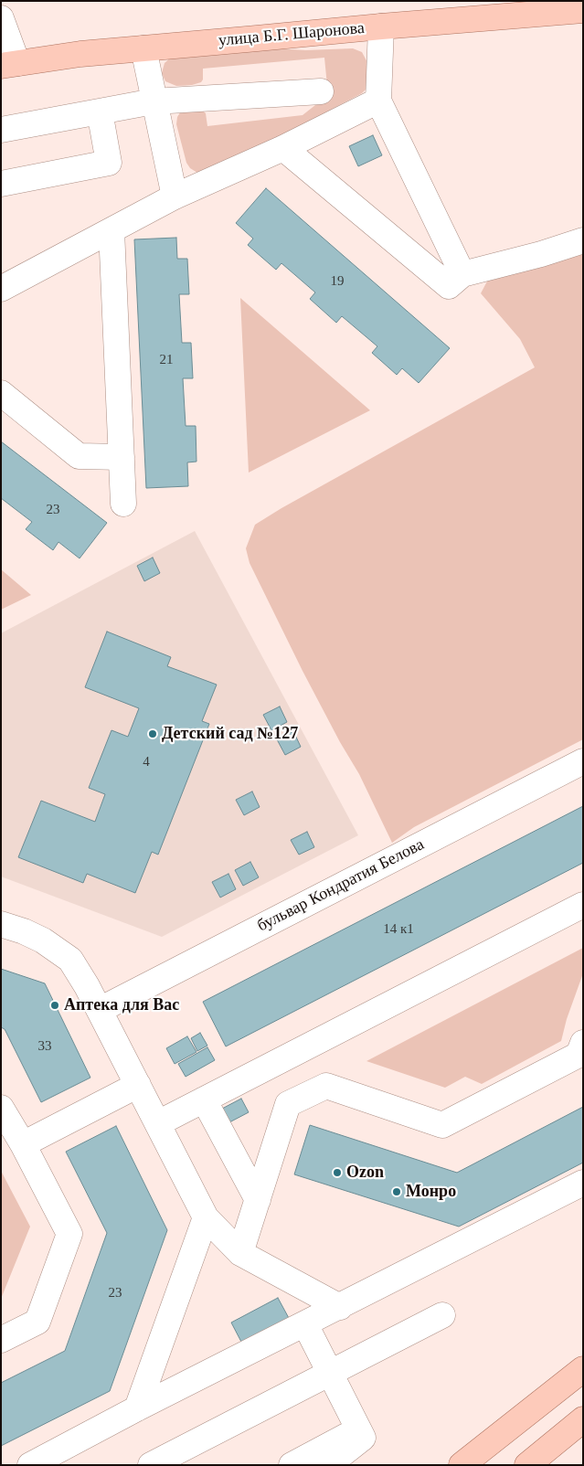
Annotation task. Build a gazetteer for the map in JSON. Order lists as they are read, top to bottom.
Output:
{
  "streets": {
    "main road": ["улица Б.Г. Шаронова"],
    "street": ["бульвар Кондратия Белова"]
  },
  "places": [
    "Детский сад №127",
    "Аптека для Вас",
    "Ozon",
    "Монро"
  ],
  "house_numbers": [
    "19",
    "21",
    "23",
    "4",
    "14 к1",
    "33",
    "23"
  ]
}
